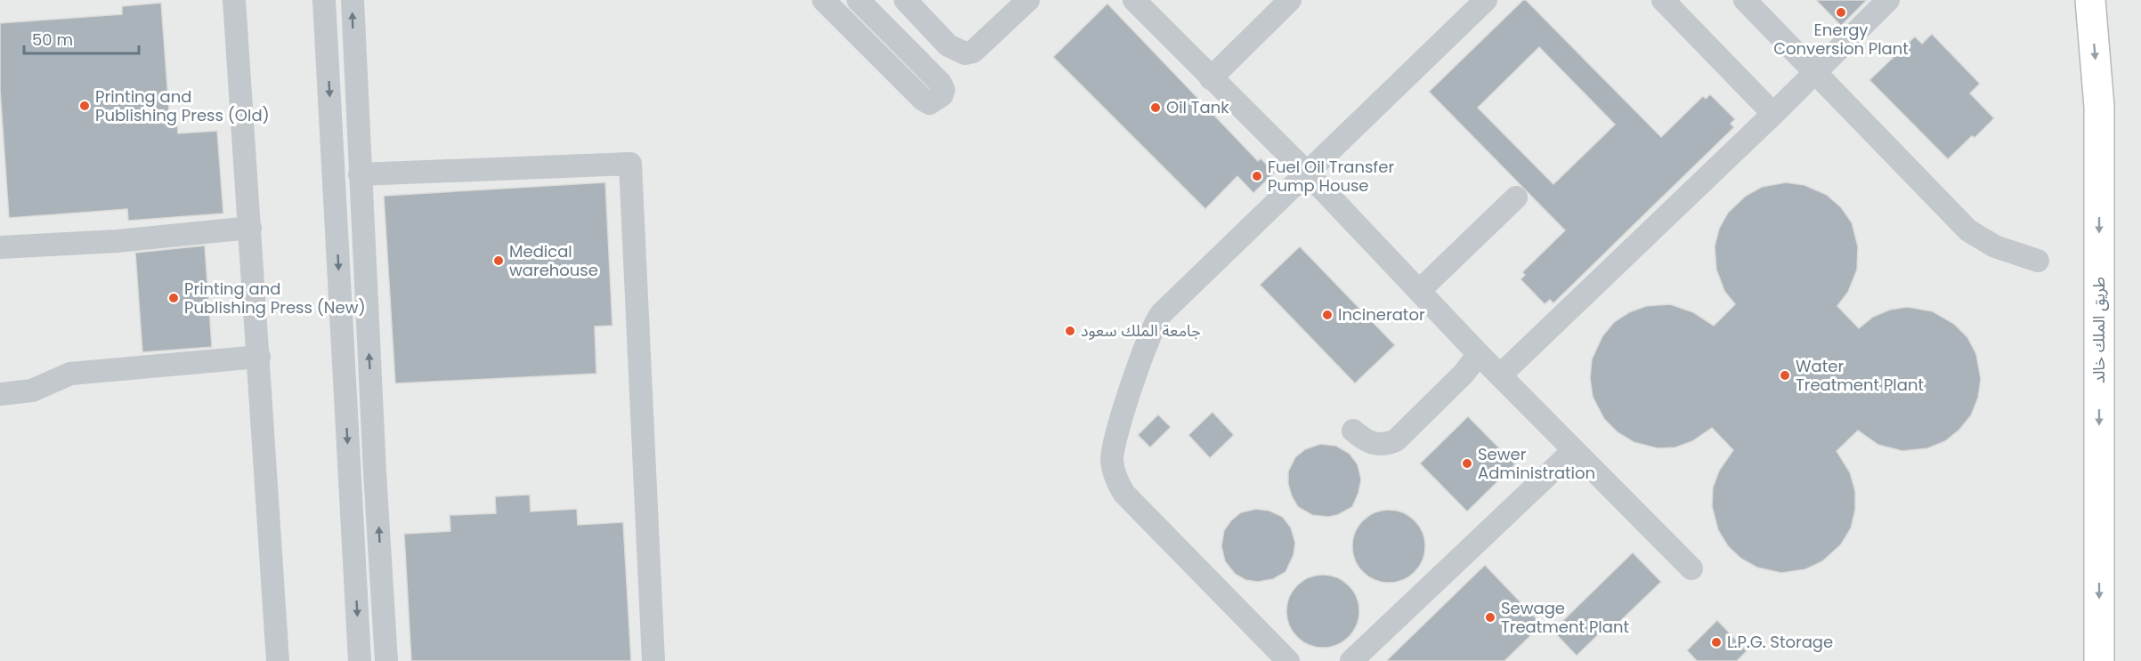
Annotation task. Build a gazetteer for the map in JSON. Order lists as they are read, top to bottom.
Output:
{
  "streets": {
    "highway": ["طريق الملك خالد"]
  },
  "one_way": ["طريق الملك خالد"],
  "places": [
    "Energy Conversion Plant",
    "Printing and Publishing Press (Old)",
    "Oil Tank",
    "Fuel Oil Transfer Pump House",
    "Medical warehouse",
    "Printing and Publishing Press (New)",
    "Incinerator",
    "جامعة الملك سعود",
    "Water Treatment Plant",
    "Sewer Administration",
    "Sewage Treatment Plant",
    "L.P.G. Storage"
  ],
  "scale_bar": "50 m"
}
